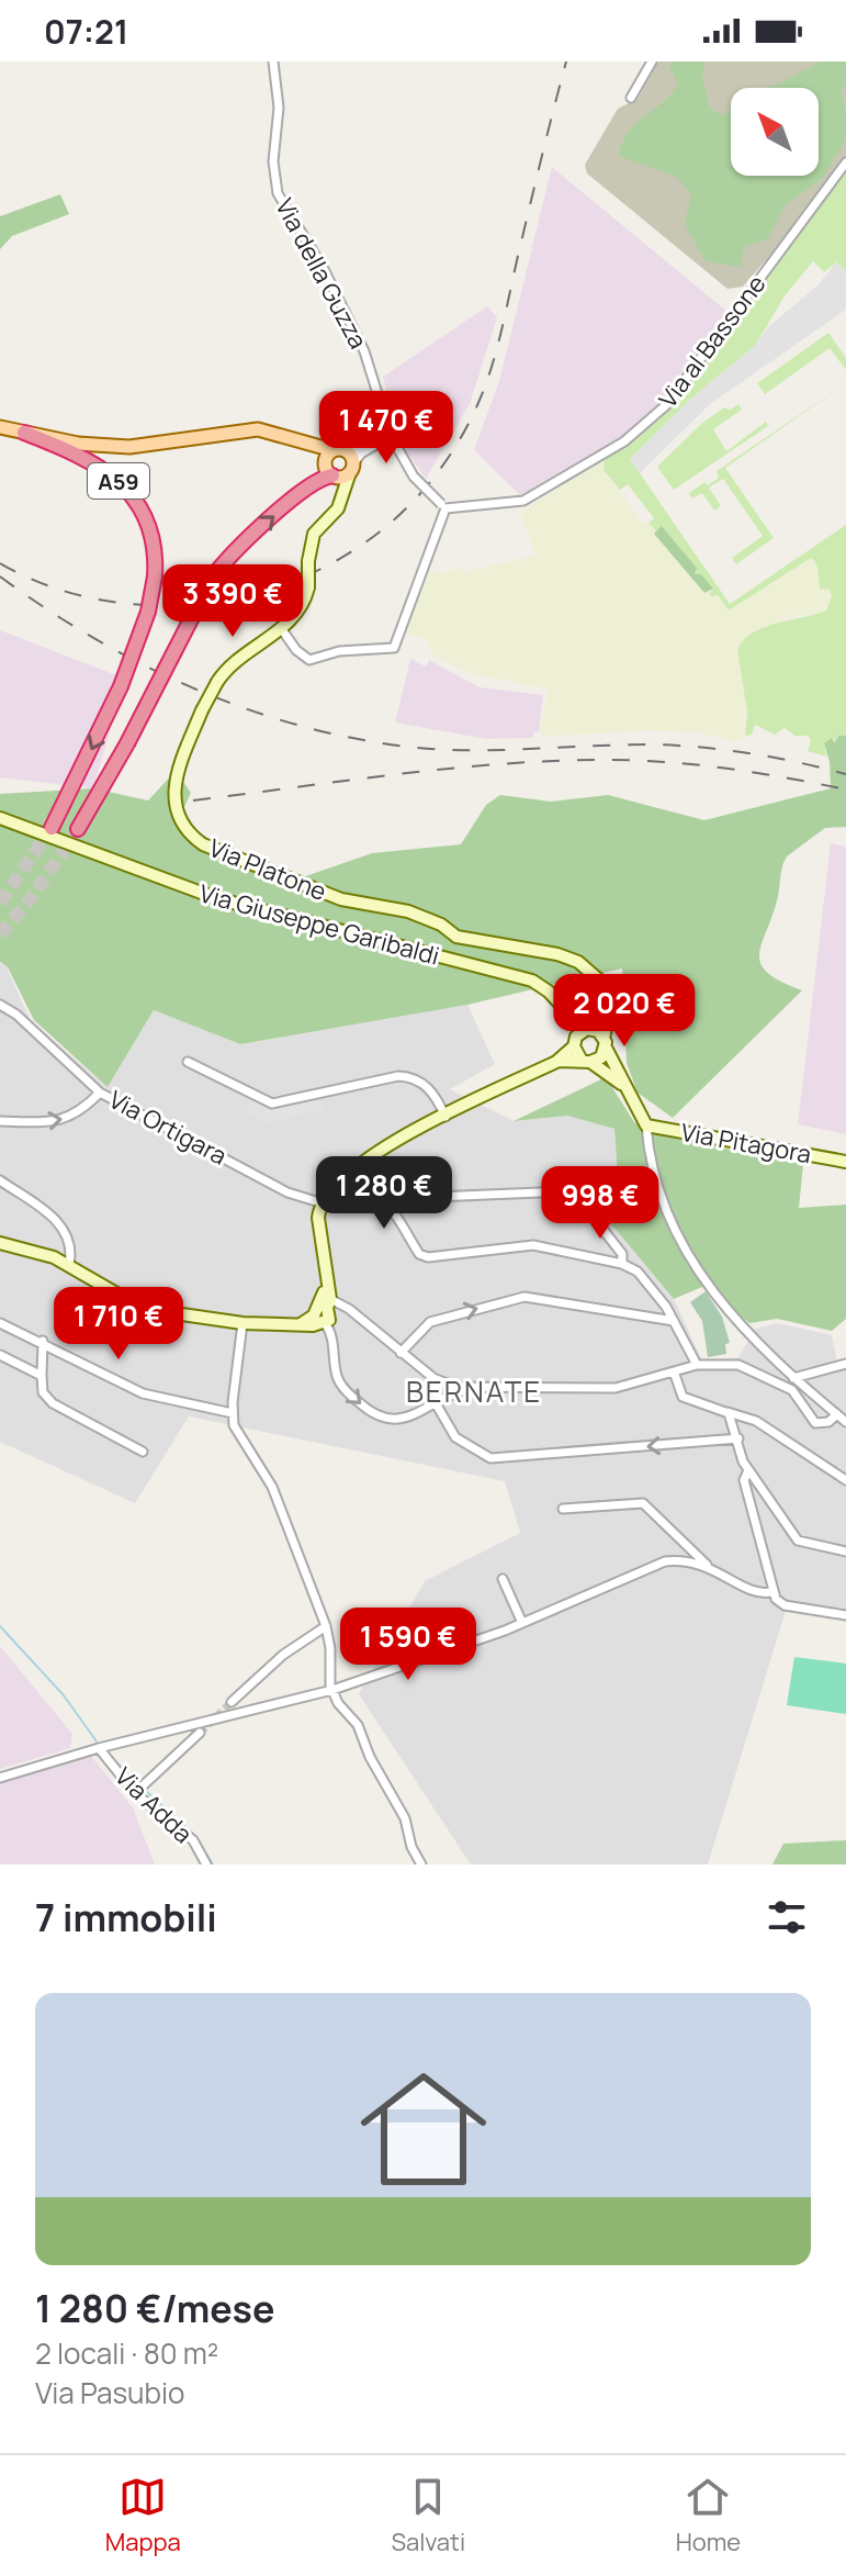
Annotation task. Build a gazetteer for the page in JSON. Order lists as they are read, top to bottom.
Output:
{
  "streets": {
    "highway": ["A59"],
    "street": [
      "Via della Guzza",
      "Via al Bassone",
      "Via Platone",
      "Via Giuseppe Garibaldi",
      "Via Ortigara",
      "Via Pitagora",
      "Via Adda"
    ]
  },
  "crossings": [
    ["Via della Guzza", "Via al Bassone"]
  ],
  "districts": ["BERNATE"],
  "north": "top left",
  "page": {
    "status": "07:21",
    "price": [
      "1 470 €",
      "3 390 €",
      "2 020 €",
      "1 280 €",
      "998 €",
      "1 710 €",
      "1 590 €"
    ],
    "heading": "7 immobili",
    "list": [
      {
        "name": "1 280 €/mese",
        "note": "2 locali · 80 m² · Via Pasubio"
      }
    ],
    "tabs": ["Mappa", "Salvati", "Home"]
  }
}
